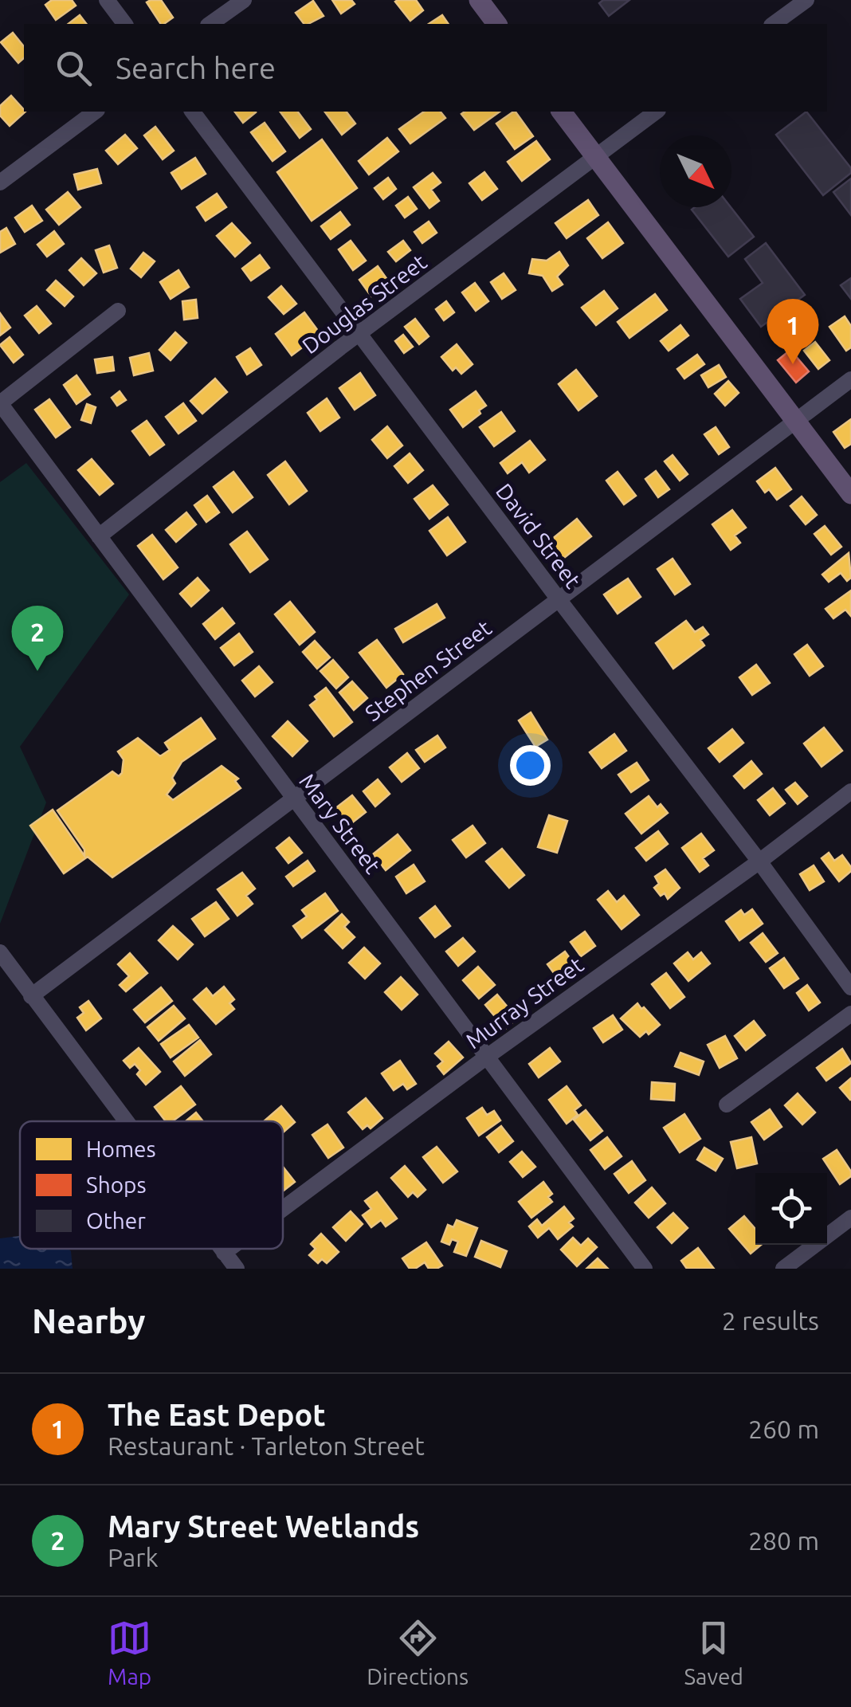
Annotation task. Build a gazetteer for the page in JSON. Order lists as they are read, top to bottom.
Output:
{
  "streets": {
    "street": [
      "Douglas Street",
      "David Street",
      "Stephen Street",
      "Mary Street",
      "Murray Street"
    ]
  },
  "crossings": [
    ["Douglas Street", "David Street"],
    ["Douglas Street", "Mary Street"],
    ["David Street", "Stephen Street"],
    ["David Street", "Murray Street"],
    ["Stephen Street", "Mary Street"],
    ["Mary Street", "Murray Street"]
  ],
  "legend": ["Homes", "Shops", "Other"],
  "north": "bottom right",
  "page": {
    "search": "Search here",
    "pins": ["1", "2"],
    "heading": ["Nearby", "2 results"],
    "list": [
      {
        "mark": "1",
        "name": "The East Depot",
        "note": "Restaurant · Tarleton Street",
        "value": "260 m"
      },
      {
        "mark": "2",
        "name": "Mary Street Wetlands",
        "note": "Park",
        "value": "280 m"
      }
    ],
    "nav": ["Map", "Directions", "Saved"]
  }
}
